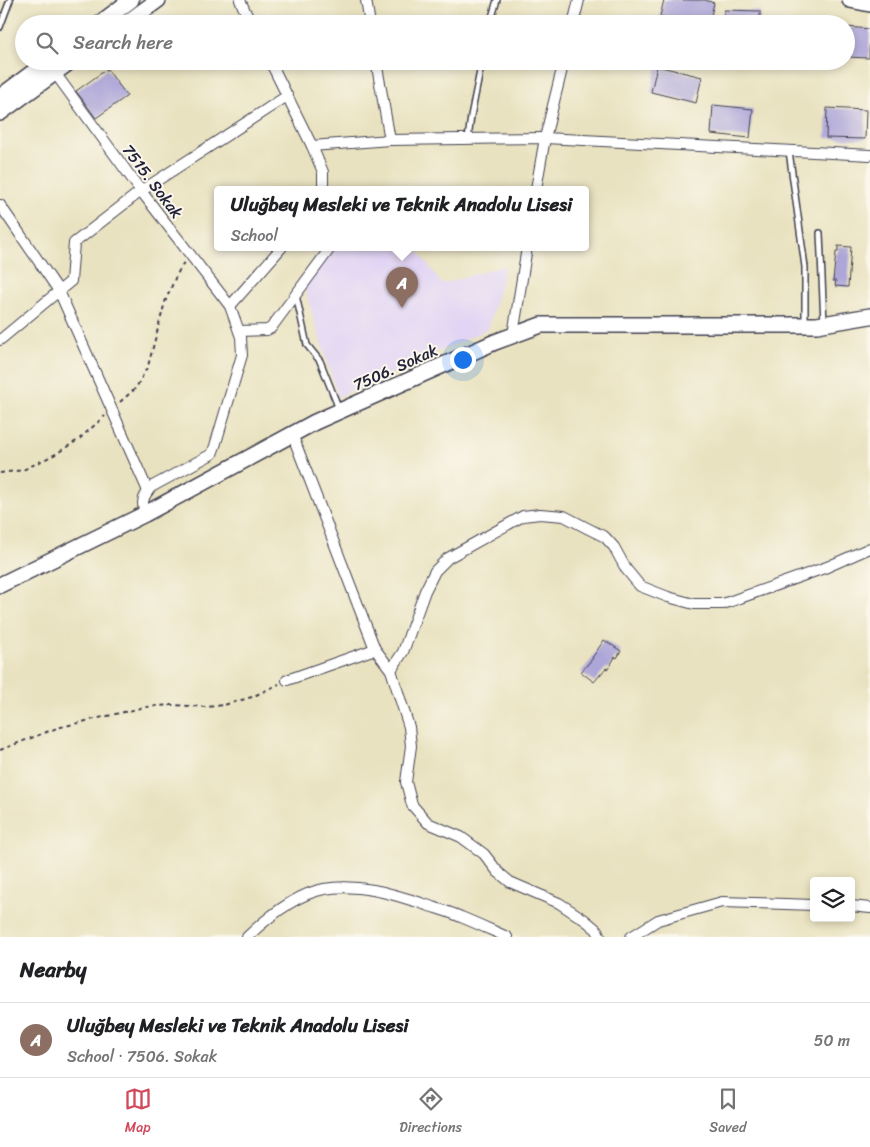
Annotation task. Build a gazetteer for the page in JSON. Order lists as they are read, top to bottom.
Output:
{
  "streets": {
    "street": ["7515. Sokak", "7506. Sokak"]
  },
  "page": {
    "search": "Search here",
    "popup": ["Uluğbey Mesleki ve Teknik Anadolu Lisesi", "School"],
    "pins": "A",
    "heading": "Nearby",
    "list": [
      {
        "mark": "A",
        "name": "Uluğbey Mesleki ve Teknik Anadolu Lisesi",
        "note": "School · 7506. Sokak",
        "value": "50 m"
      }
    ],
    "nav": ["Map", "Directions", "Saved"]
  }
}
